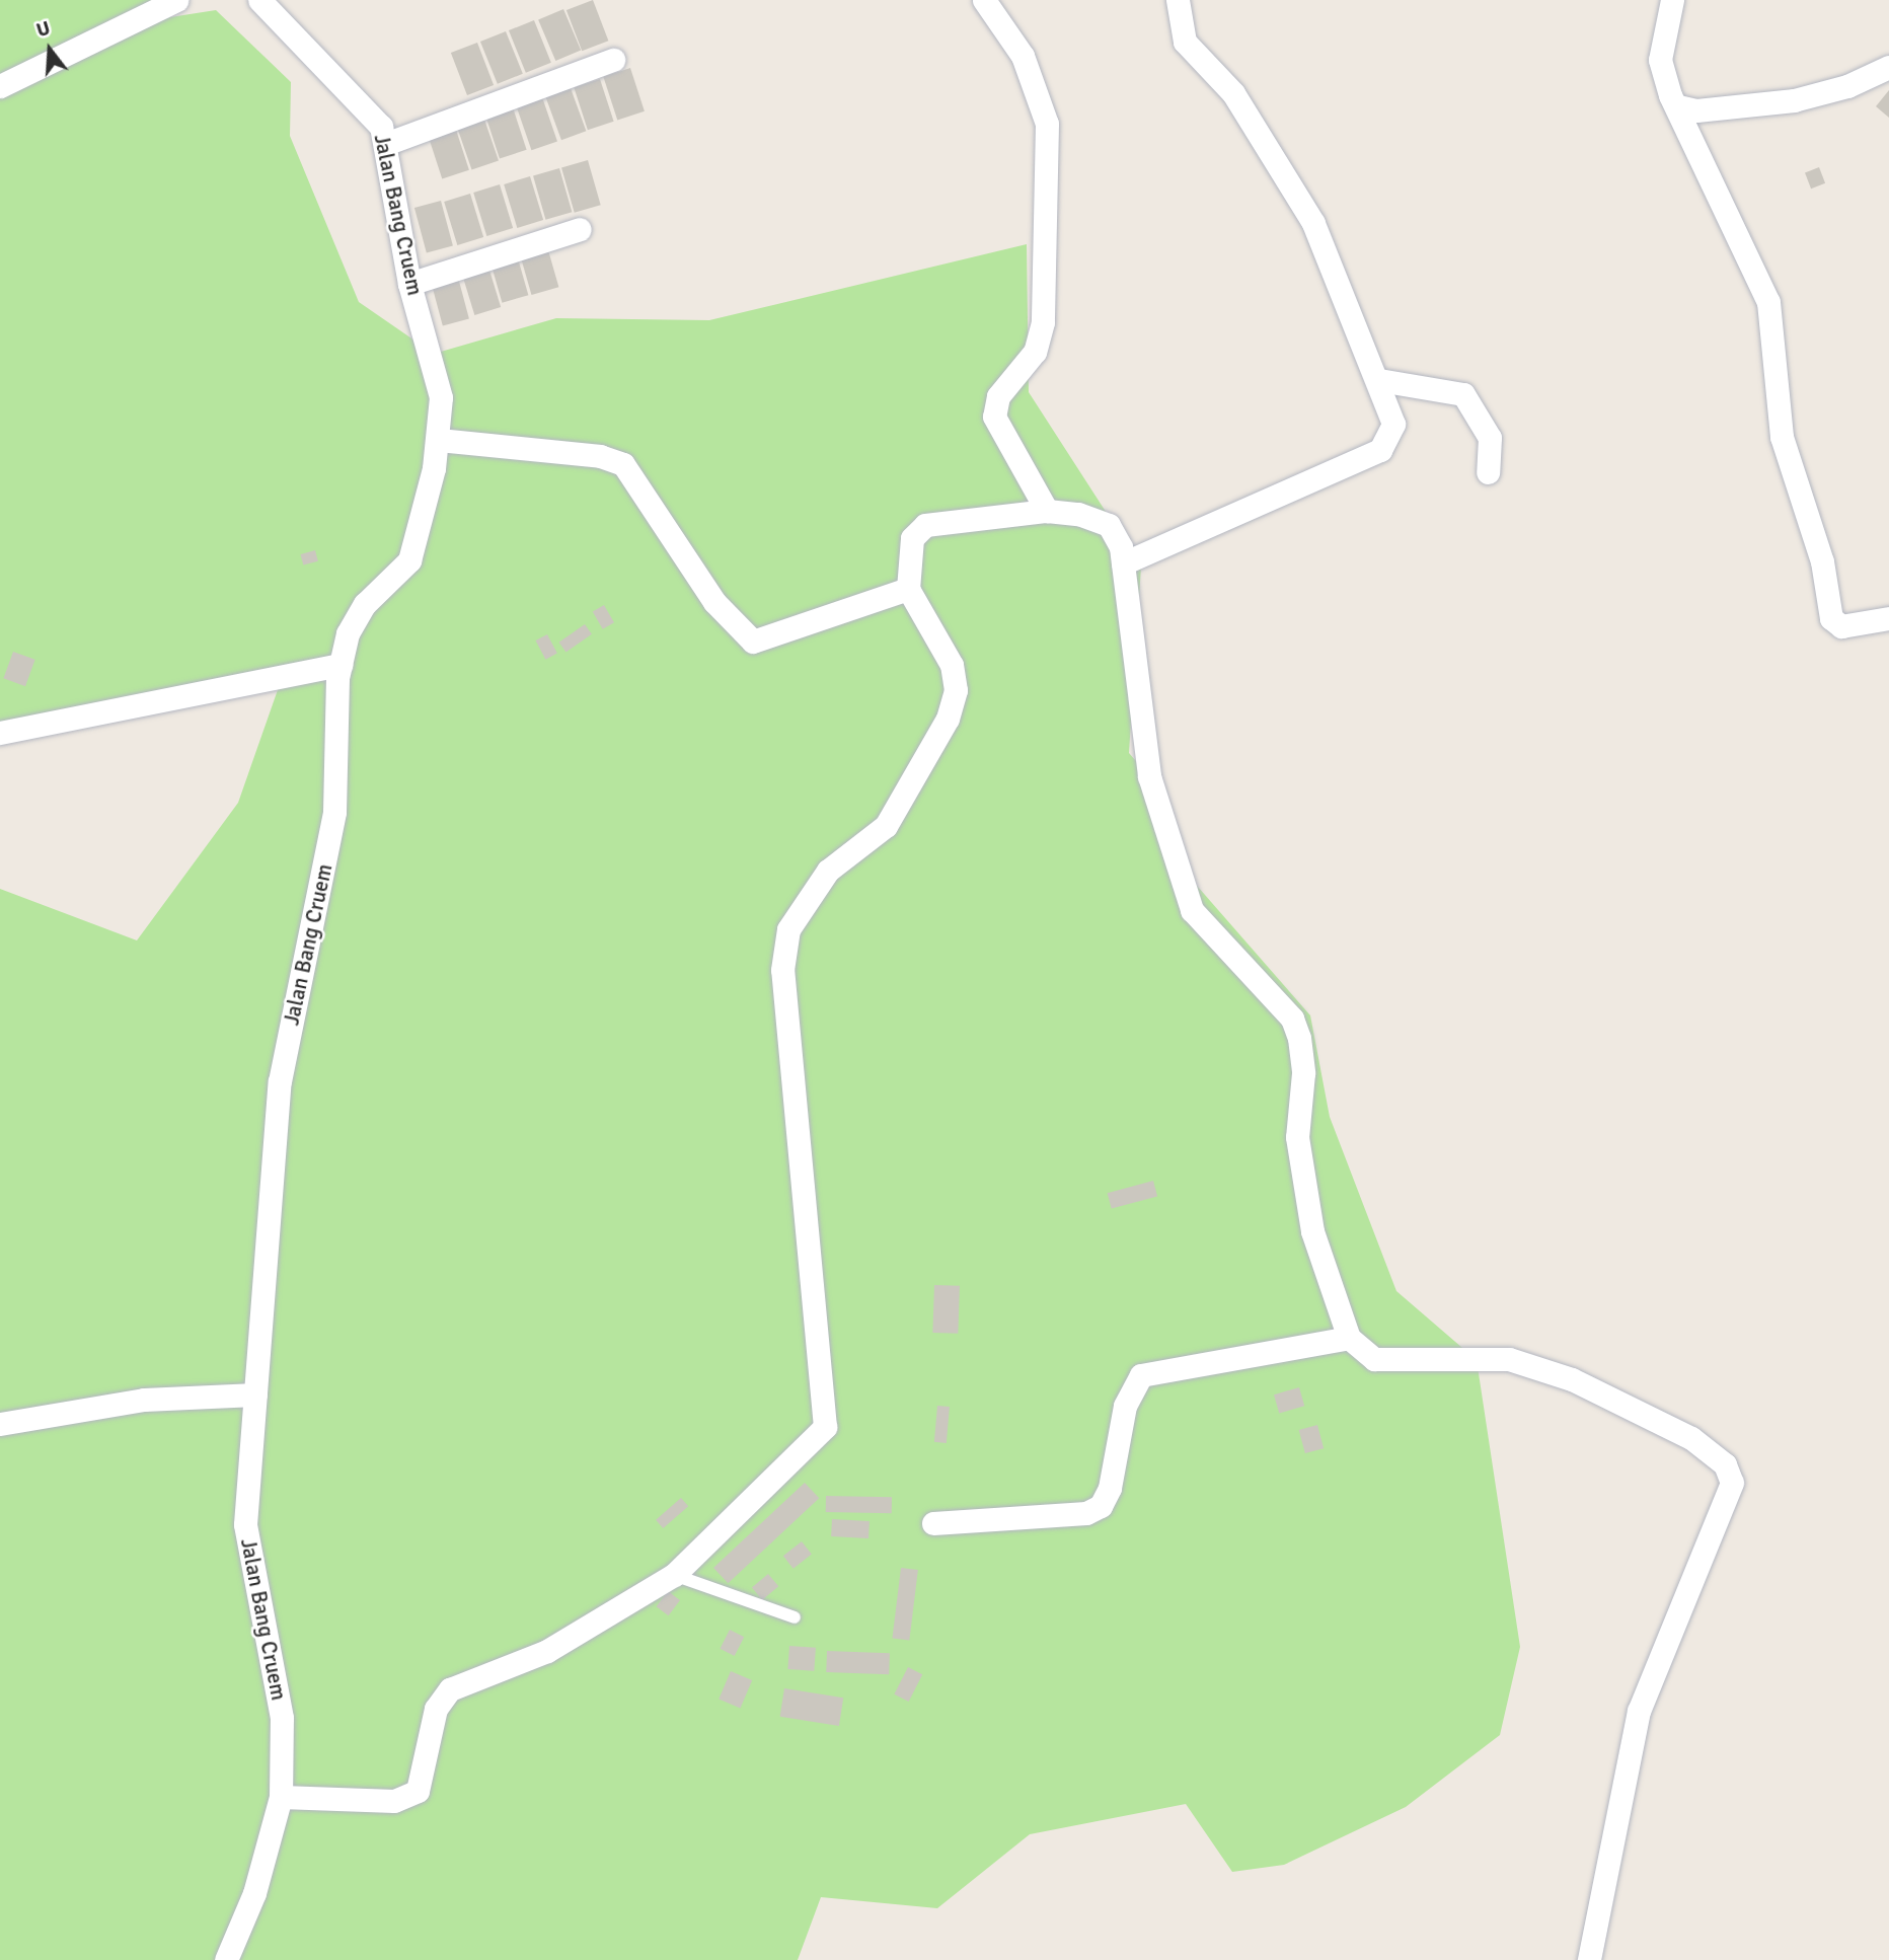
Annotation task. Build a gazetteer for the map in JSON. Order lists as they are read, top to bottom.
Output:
{
  "streets": {
    "street": ["Jalan Bang Cruem"]
  },
  "north": "top"
}
